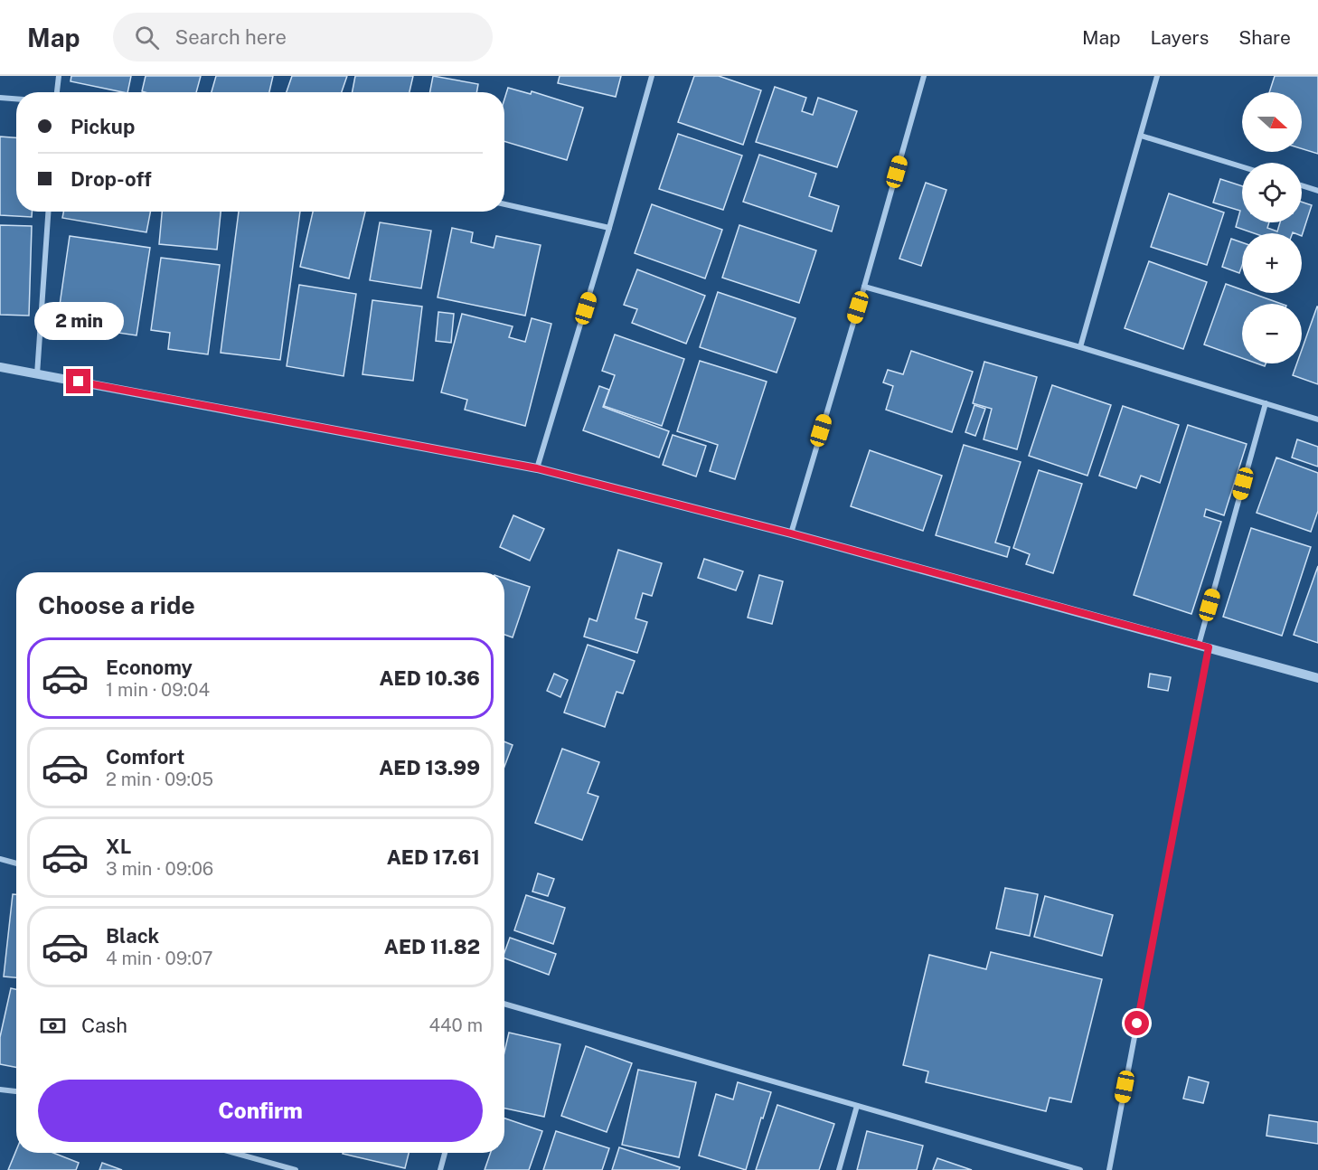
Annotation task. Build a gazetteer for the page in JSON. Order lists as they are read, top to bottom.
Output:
{
  "north": "right",
  "page": {
    "header": "Map",
    "search": "Search here",
    "nav": ["Map", "Layers", "Share"],
    "map_buttons": ["+", "−"],
    "banner": ["Pickup", "Drop-off"],
    "bubble": "2 min",
    "heading": "Choose a ride",
    "list": [
      {
        "name": "Economy",
        "note": "1 min · 09:04",
        "value": "AED 10.36"
      },
      {
        "name": "Comfort",
        "note": "2 min · 09:05",
        "value": "AED 13.99"
      },
      {
        "name": "XL",
        "note": "3 min · 09:06",
        "value": "AED 17.61"
      },
      {
        "name": "Black",
        "note": "4 min · 09:07",
        "value": "AED 11.82"
      }
    ],
    "pay": ["Cash", "440 m"],
    "buttons": "Confirm"
  }
}
